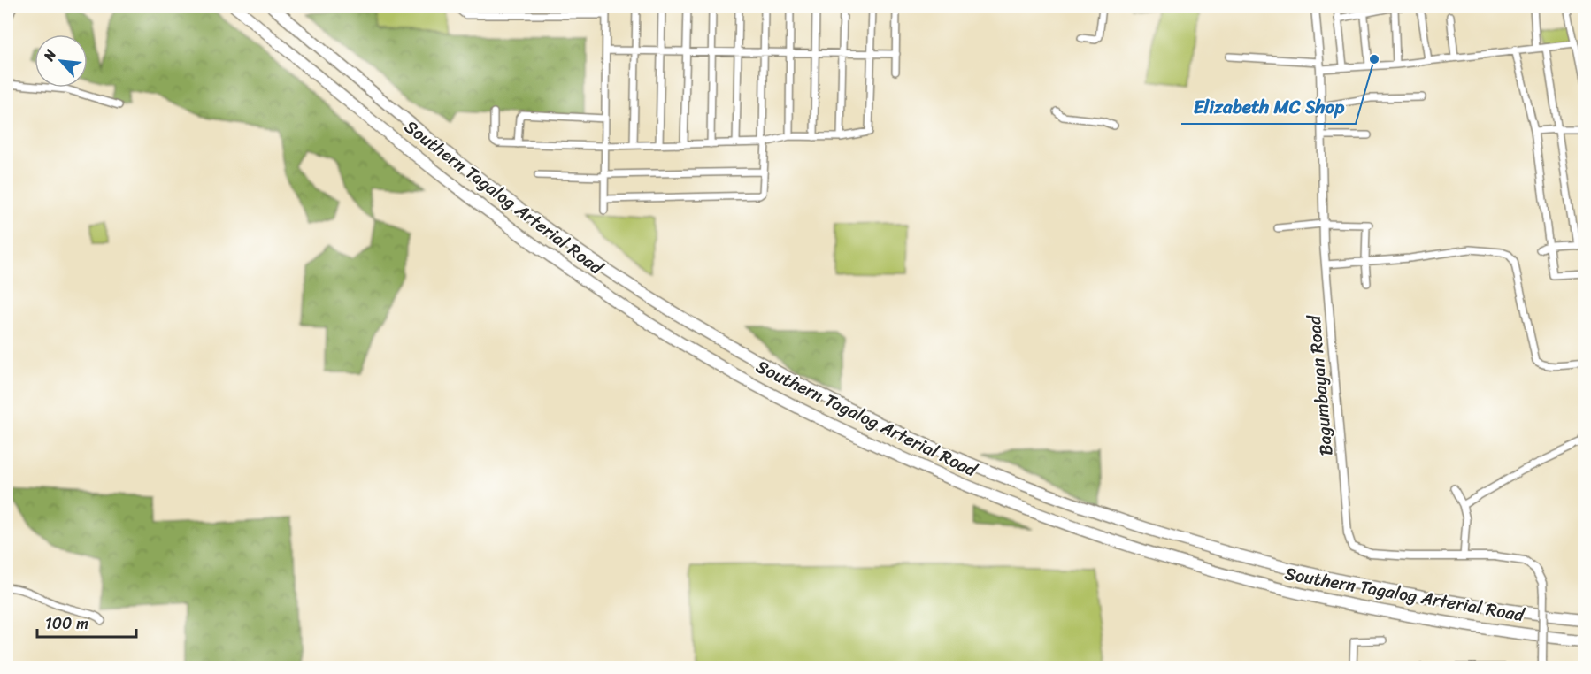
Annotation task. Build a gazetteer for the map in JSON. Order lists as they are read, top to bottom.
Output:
{
  "streets": {
    "highway": ["Southern Tagalog Arterial Road"],
    "street": ["Bagumbayan Road"]
  },
  "places": ["Elizabeth MC Shop"],
  "scale_bar": "100 m",
  "north": "top left"
}
